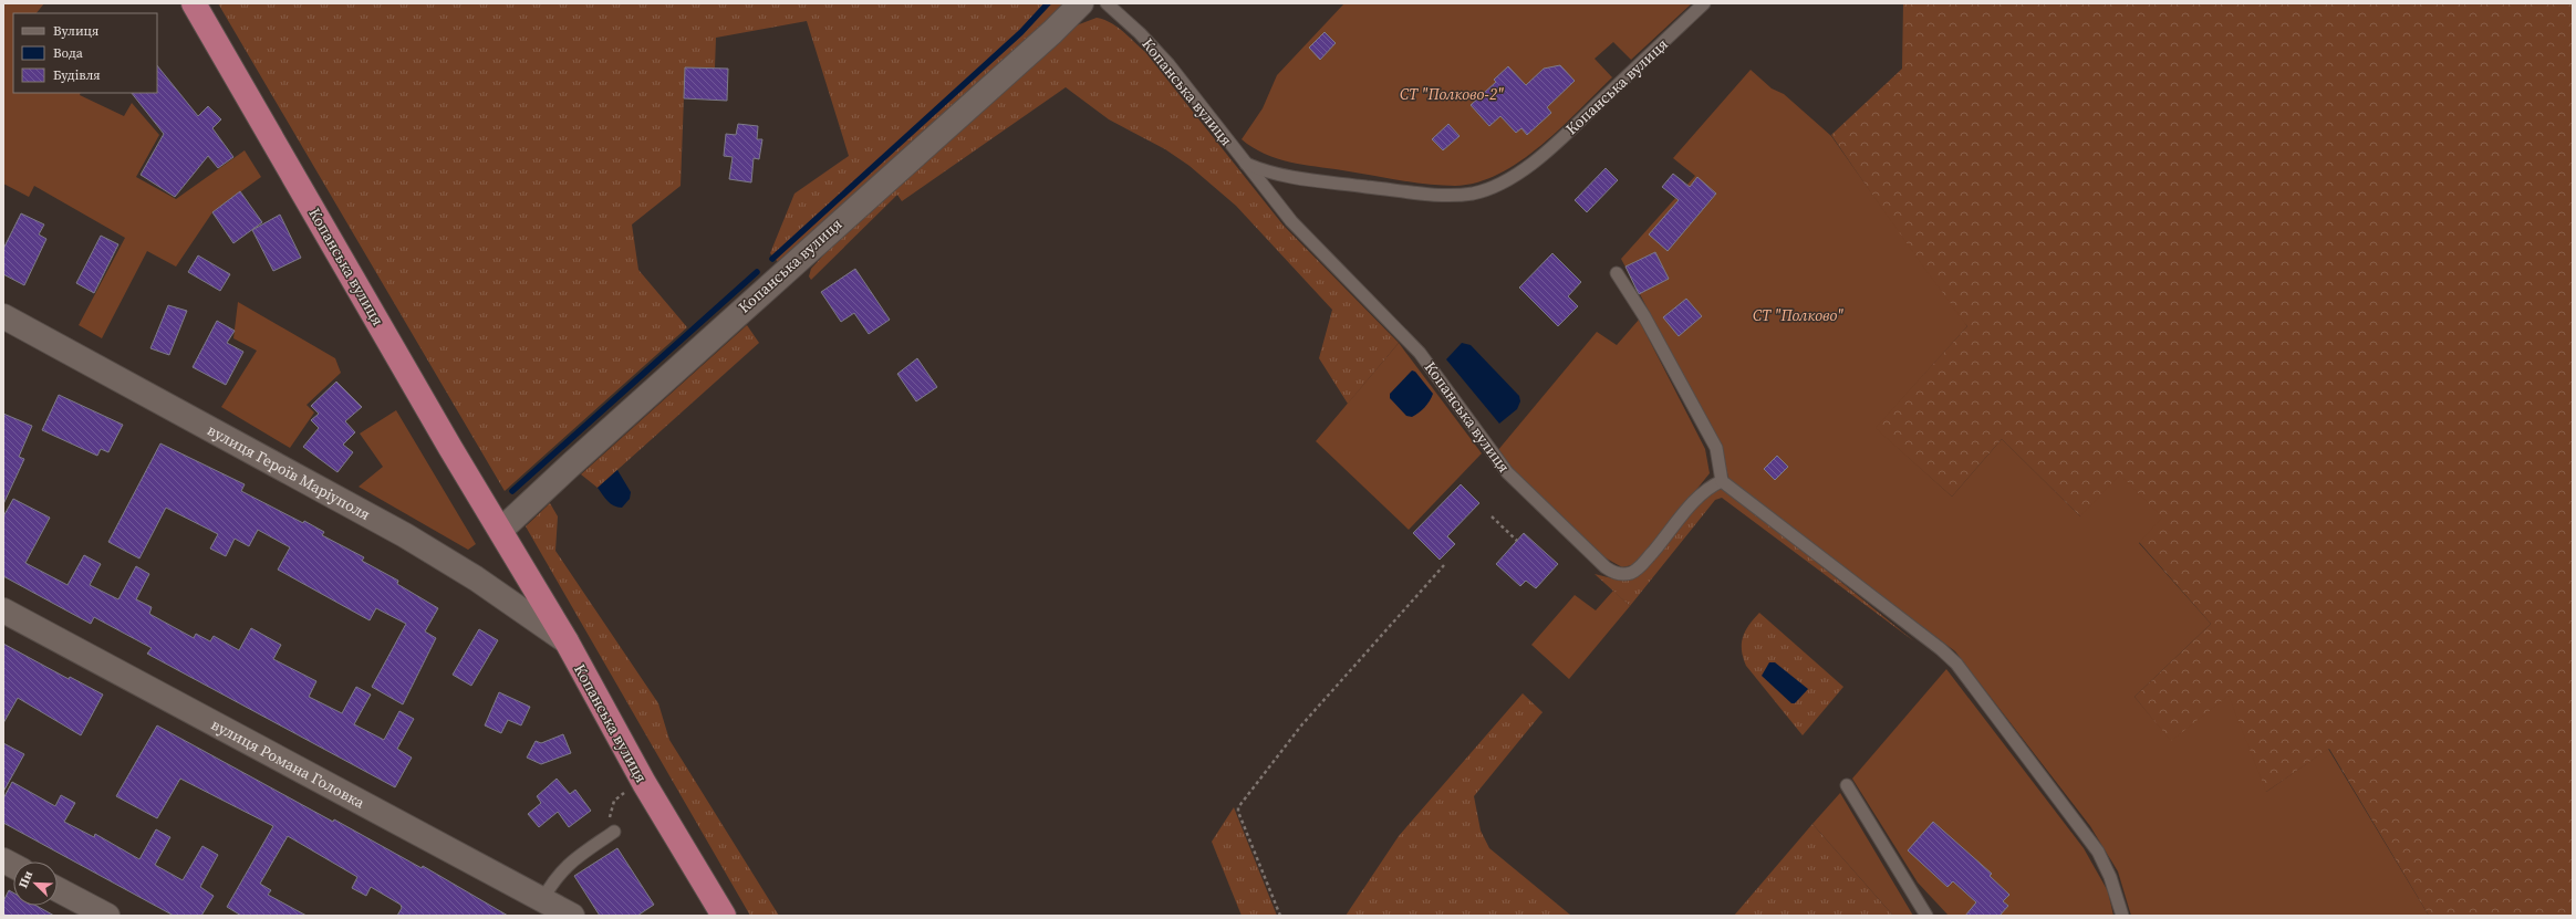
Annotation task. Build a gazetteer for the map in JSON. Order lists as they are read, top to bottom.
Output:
{
  "streets": {
    "highway": ["Копанська вулиця"],
    "street": ["вулиця Героїв Маріуполя", "вулиця Романа Головка"]
  },
  "crossings": [
    ["Копанська вулиця", "вулиця Героїв Маріуполя"]
  ],
  "parks": ["СТ \"Полково-2\"", "СТ \"Полково\""],
  "legend": ["Вулиця", "Вода", "Будівля"],
  "north": "top left"
}
